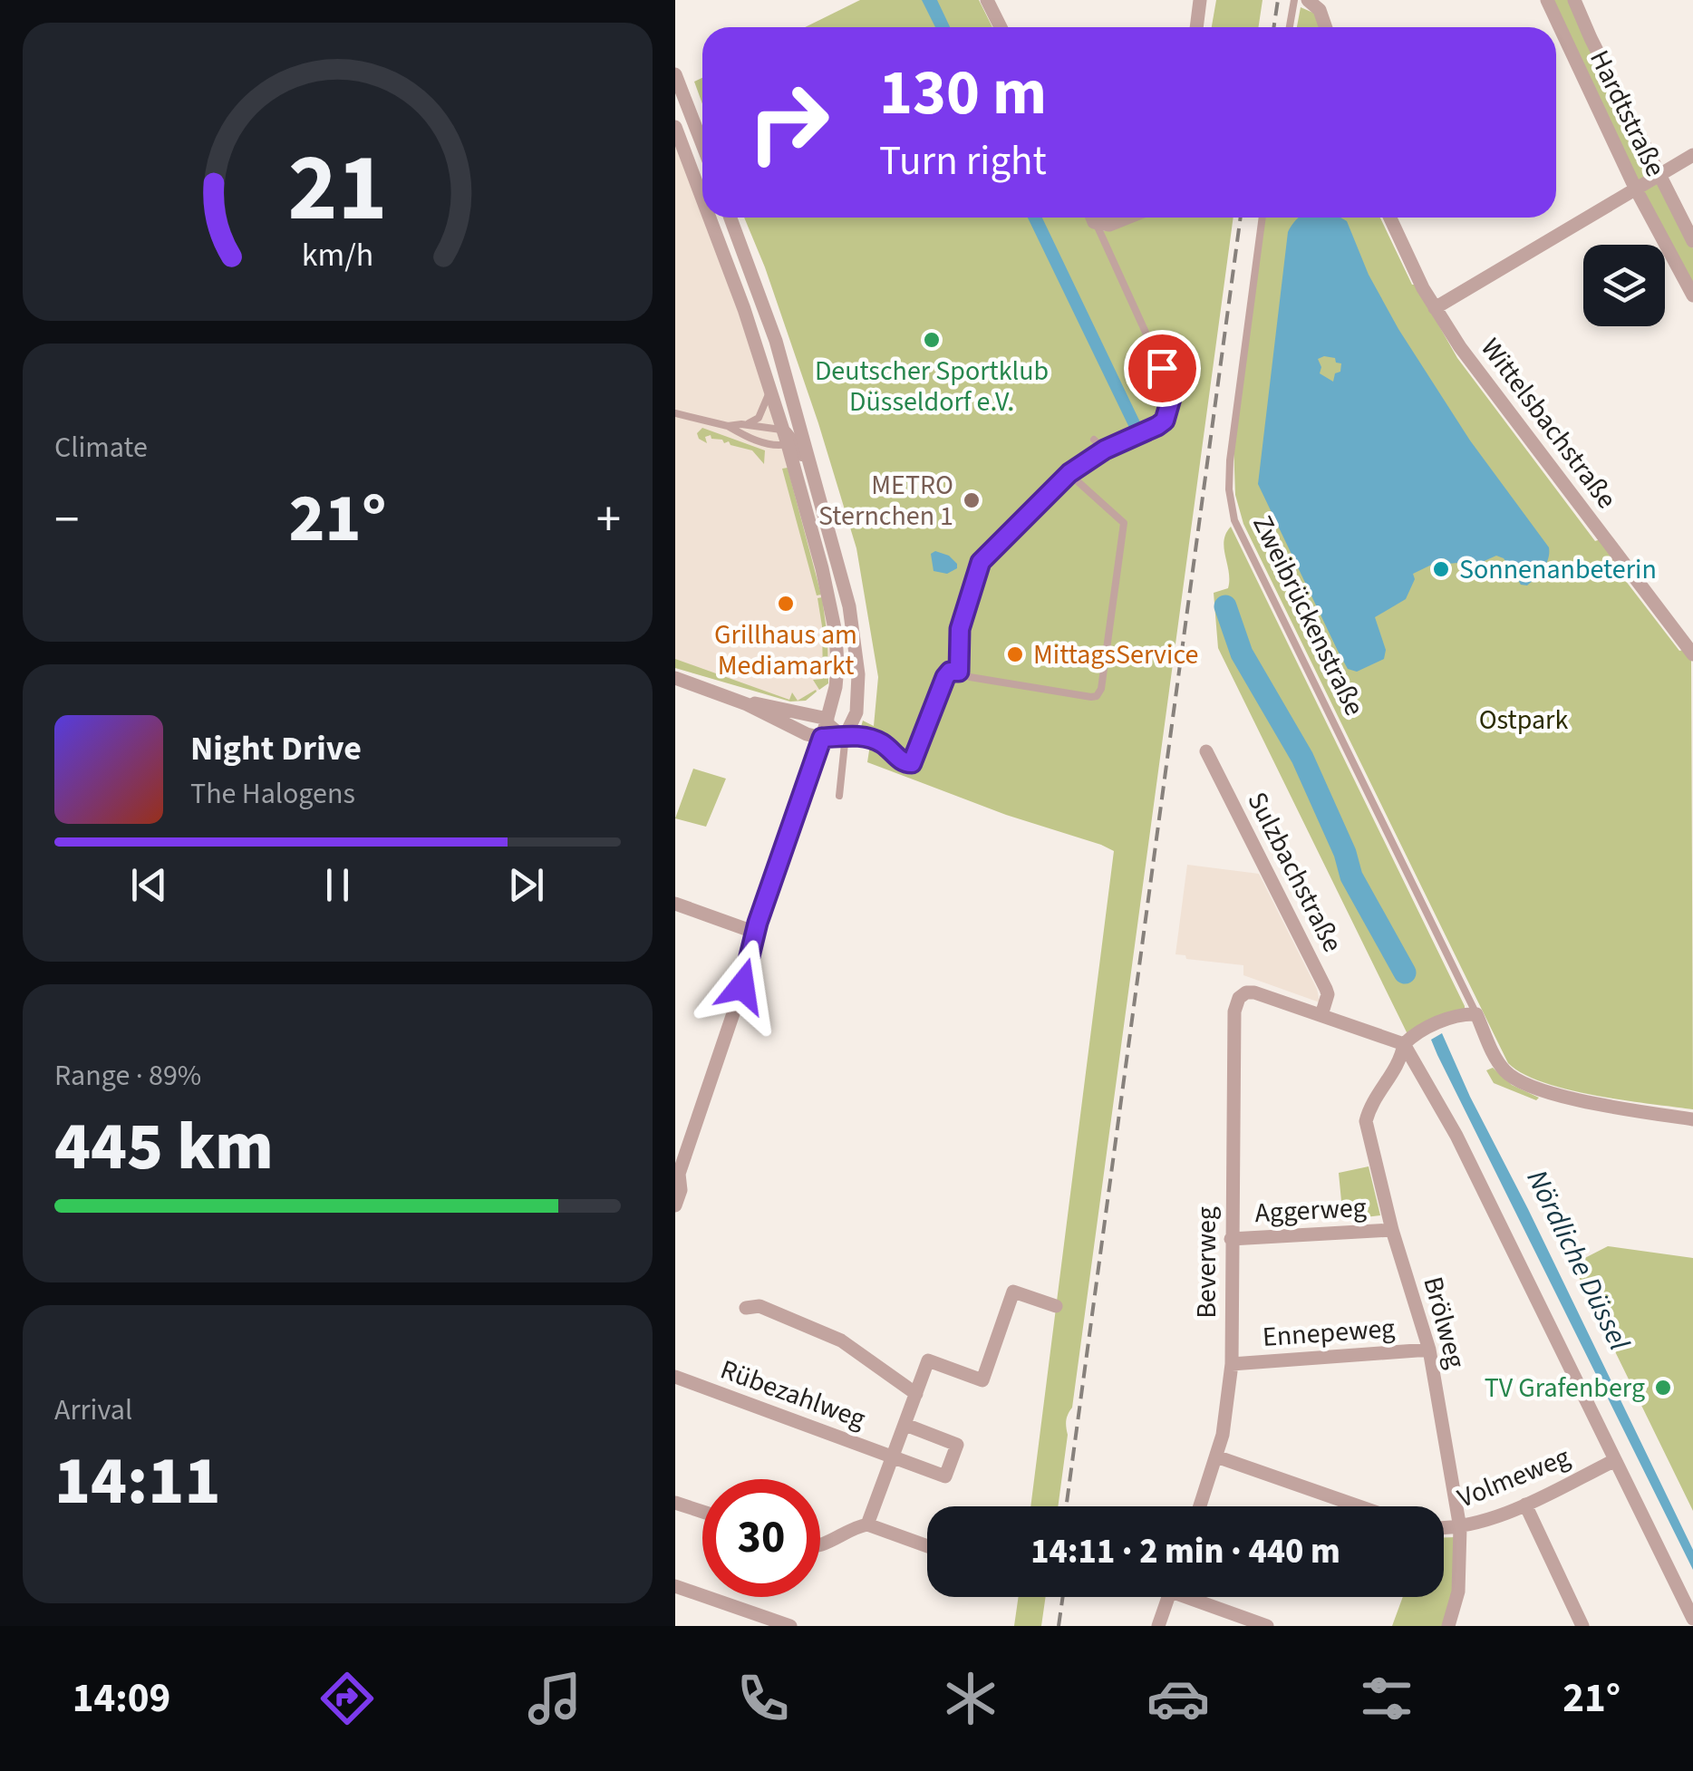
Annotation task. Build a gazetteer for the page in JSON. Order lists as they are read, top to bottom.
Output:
{
  "streets": {
    "street": [
      "Hardtstraße",
      "Wittelsbachstraße",
      "Sulzbachstraße",
      "Aggerweg",
      "Beverweg",
      "Brölweg",
      "Ennepeweg",
      "Rübezahlweg",
      "Volmeweg"
    ],
    "lane": ["Zweibrückenstraße"]
  },
  "crossings": [
    ["Sulzbachstraße", "Beverweg"],
    ["Aggerweg", "Beverweg"],
    ["Aggerweg", "Brölweg"],
    ["Beverweg", "Ennepeweg"],
    ["Brölweg", "Ennepeweg"],
    ["Brölweg", "Volmeweg"]
  ],
  "water": ["Nördliche Düssel"],
  "parks": ["Ostpark"],
  "places": [
    "Deutscher Sportklub Düsseldorf e.V.",
    "METRO Sternchen 1",
    "Sonnenanbeterin",
    "Grillhaus am Mediamarkt",
    "MittagsService",
    "TV Grafenberg"
  ],
  "page": {
    "turn": ["130 m", "Turn right"],
    "tile": [
      "Climate",
      ["Range · 89%", "445 km"],
      ["Arrival", "14:11"]
    ],
    "heat": ["−", "21°", "+"],
    "song": ["Night Drive", "The Halogens"],
    "limit": "30",
    "trip": "14:11 · 2 min · 440 m",
    "tabs": ["14:09", "21°"],
    "gauge": ["21", "km/h"]
  }
}
